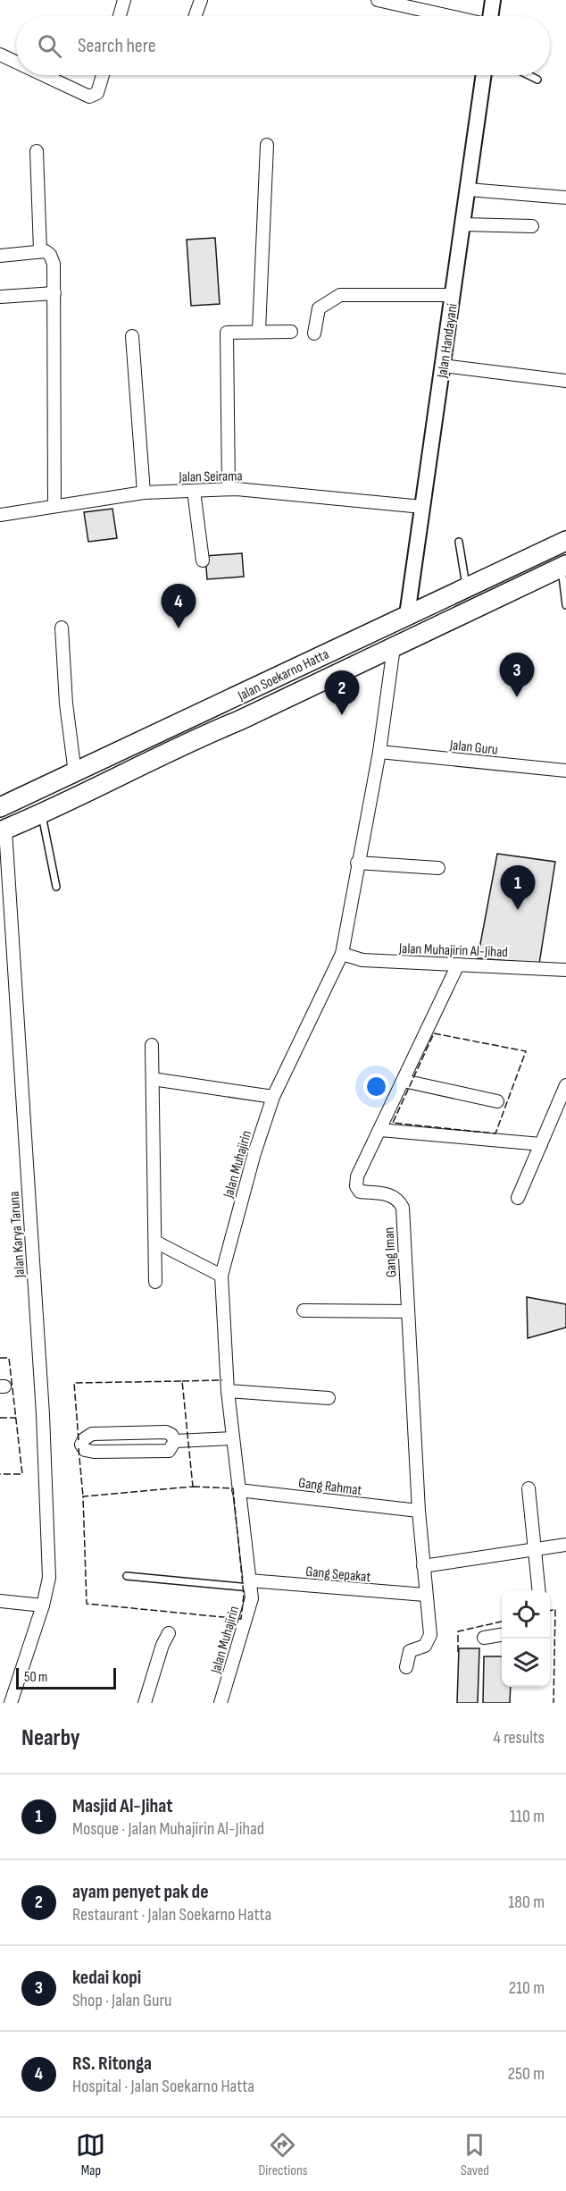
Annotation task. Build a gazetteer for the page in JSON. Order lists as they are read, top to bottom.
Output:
{
  "streets": {
    "main road": ["Jalan Soekarno Hatta"],
    "street": [
      "Jalan Handayani",
      "Jalan Seirama",
      "Jalan Guru",
      "Jalan Muhajirin Al-Jihad",
      "Jalan Muhajirin",
      "Jalan Karya Taruna",
      "Gang Iman",
      "Gang Rahmat",
      "Gang Sepakat"
    ]
  },
  "crossings": [
    ["Jalan Handayani", "Jalan Seirama"],
    ["Jalan Handayani", "Jalan Soekarno Hatta"],
    ["Jalan Soekarno Hatta", "Jalan Muhajirin"],
    ["Jalan Soekarno Hatta", "Jalan Karya Taruna"],
    ["Jalan Guru", "Jalan Muhajirin"],
    ["Jalan Muhajirin Al-Jihad", "Jalan Muhajirin"],
    ["Jalan Muhajirin Al-Jihad", "Gang Iman"],
    ["Jalan Muhajirin", "Gang Rahmat"],
    ["Jalan Muhajirin", "Gang Sepakat"],
    ["Gang Iman", "Gang Rahmat"],
    ["Gang Iman", "Gang Sepakat"]
  ],
  "scale_bar": "50 m",
  "page": {
    "search": "Search here",
    "pins": [
      "4",
      "3",
      "2",
      "1"
    ],
    "scale": "50 m",
    "heading": ["Nearby", "4 results"],
    "list": [
      {
        "mark": "1",
        "name": "Masjid Al-Jihat",
        "note": "Mosque · Jalan Muhajirin Al-Jihad",
        "value": "110 m"
      },
      {
        "mark": "2",
        "name": "ayam penyet pak de",
        "note": "Restaurant · Jalan Soekarno Hatta",
        "value": "180 m"
      },
      {
        "mark": "3",
        "name": "kedai kopi",
        "note": "Shop · Jalan Guru",
        "value": "210 m"
      },
      {
        "mark": "4",
        "name": "RS. Ritonga",
        "note": "Hospital · Jalan Soekarno Hatta",
        "value": "250 m"
      }
    ],
    "nav": ["Map", "Directions", "Saved"]
  }
}
